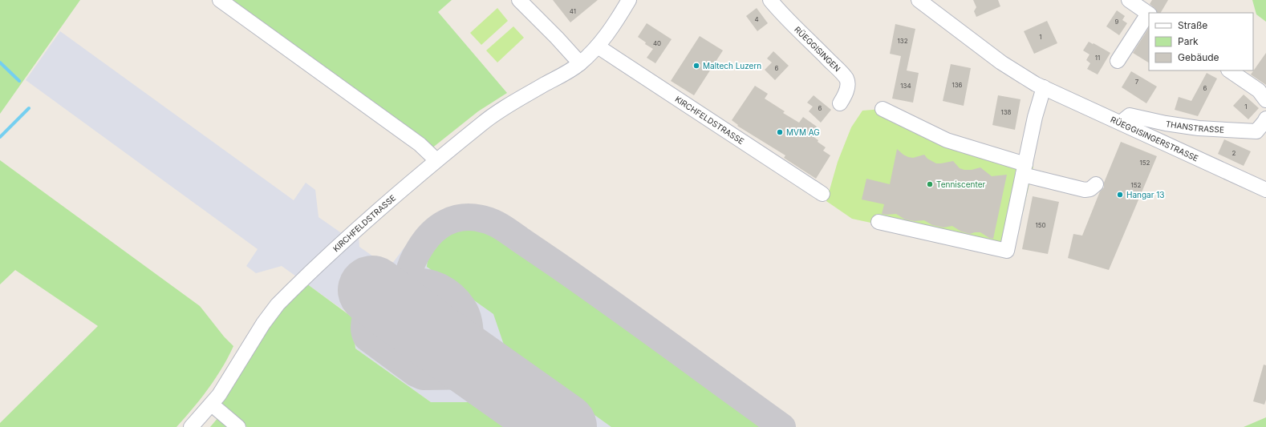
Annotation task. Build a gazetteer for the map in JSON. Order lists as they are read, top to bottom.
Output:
{
  "streets": {
    "street": [
      "RÜEGGISINGEN",
      "KIRCHFELDSTRASSE",
      "THANSTRASSE",
      "RÜEGGISINGERSTRASSE"
    ]
  },
  "crossings": [
    ["THANSTRASSE", "RÜEGGISINGERSTRASSE"]
  ],
  "places": [
    "Maltech Luzern",
    "MVM AG",
    "Tenniscenter",
    "Hangar 13"
  ],
  "house_numbers": [
    "41",
    "4",
    "9",
    "1",
    "132",
    "40",
    "11",
    "6",
    "7",
    "136",
    "134",
    "6",
    "1",
    "6",
    "138",
    "2",
    "152",
    "152",
    "150"
  ],
  "legend": ["Straße", "Park", "Gebäude"]
}
